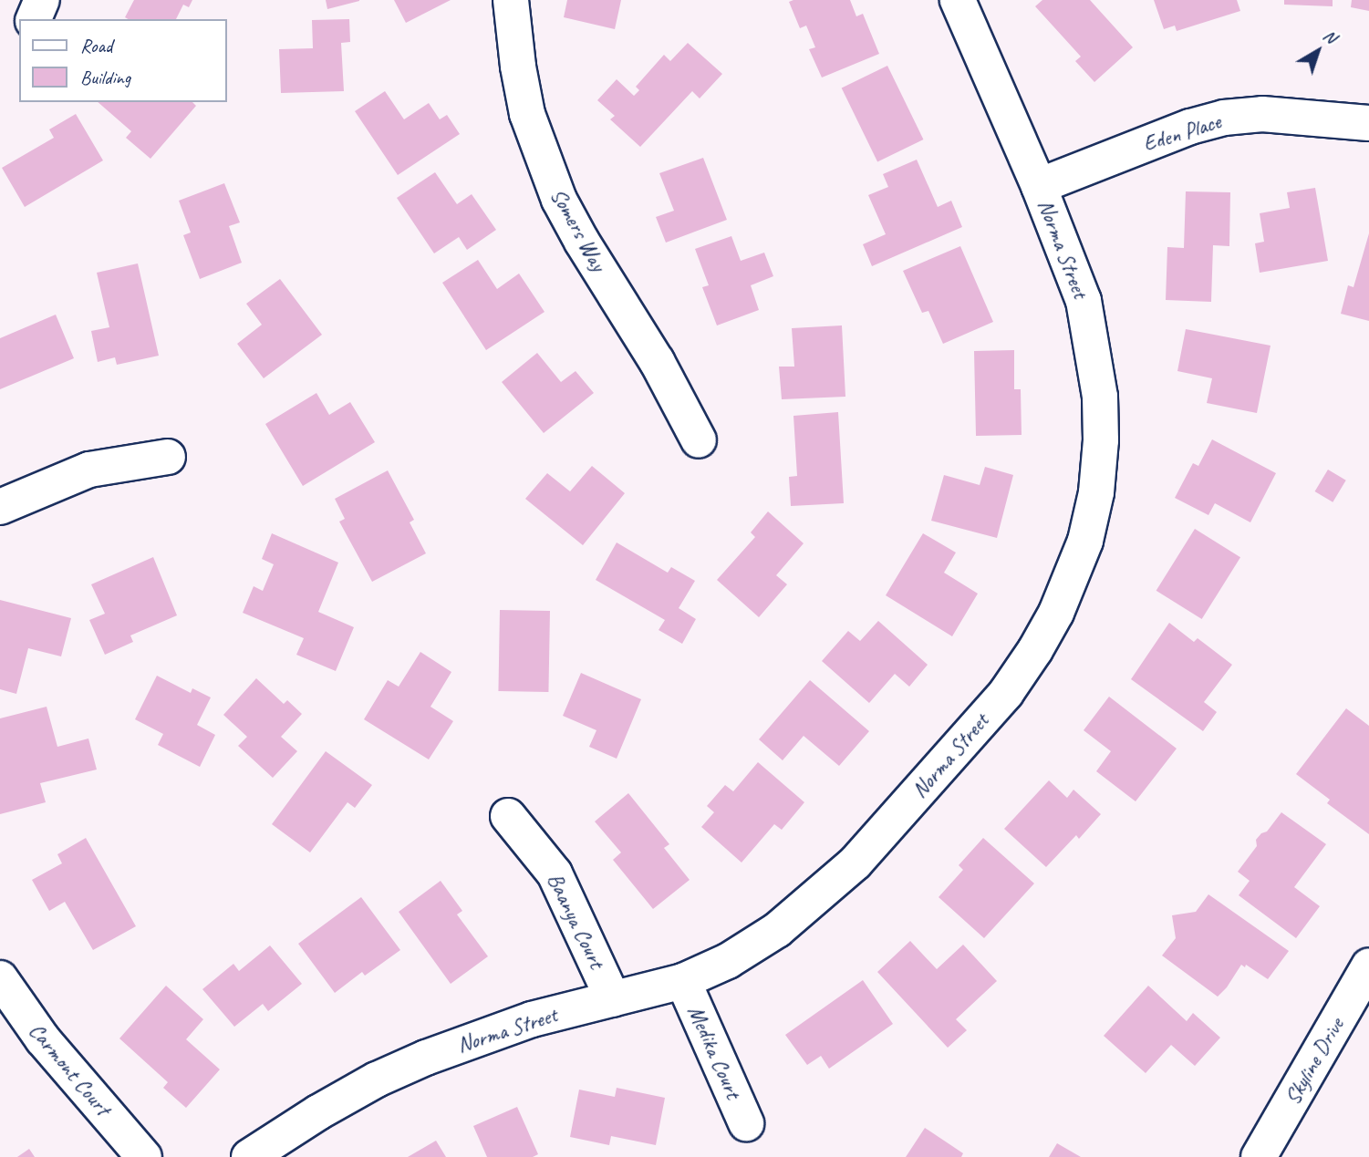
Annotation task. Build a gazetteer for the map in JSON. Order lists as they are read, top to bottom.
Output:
{
  "streets": {
    "street": [
      "Eden Place",
      "Somers Way",
      "Norma Street",
      "Baanya Court",
      "Medika Court",
      "Skyline Drive",
      "Carmont Court"
    ]
  },
  "crossings": [
    ["Eden Place", "Norma Street"],
    ["Norma Street", "Baanya Court"],
    ["Norma Street", "Medika Court"]
  ],
  "legend": ["Road", "Building"],
  "north": "top right"
}
